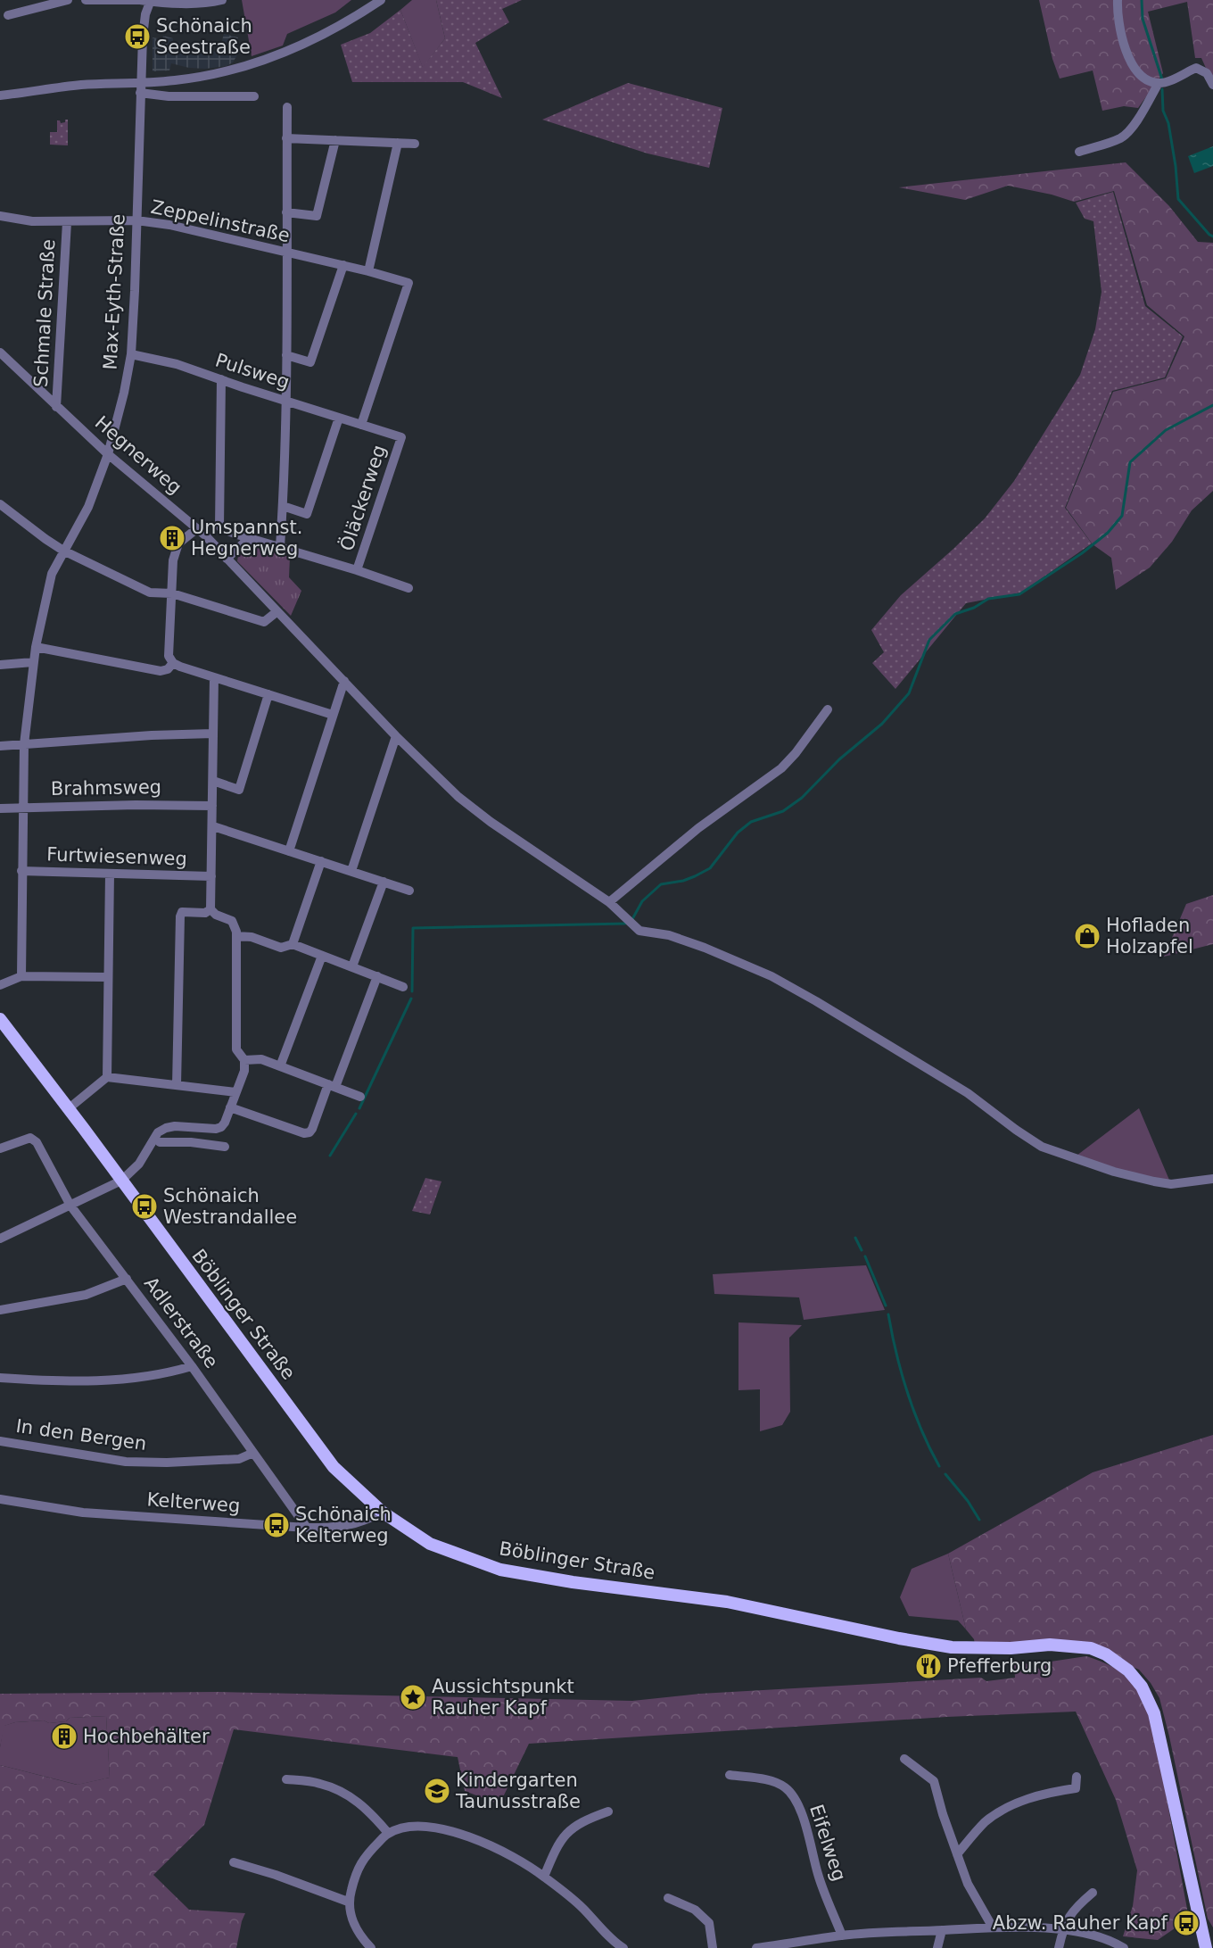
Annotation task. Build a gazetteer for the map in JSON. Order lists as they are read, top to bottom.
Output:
{
  "streets": {
    "main road": ["Böblinger Straße"],
    "street": [
      "Zeppelinstraße",
      "Max-Eyth-Straße",
      "Schmale Straße",
      "Pulsweg",
      "Hegnerweg",
      "Öläckerweg",
      "Brahmsweg",
      "Furtwiesenweg",
      "Adlerstraße",
      "In den Bergen",
      "Kelterweg",
      "Eifelweg"
    ]
  },
  "crossings": [
    ["Zeppelinstraße", "Max-Eyth-Straße"],
    ["Zeppelinstraße", "Schmale Straße"],
    ["Zeppelinstraße", "Pulsweg"],
    ["Max-Eyth-Straße", "Pulsweg"],
    ["Max-Eyth-Straße", "Hegnerweg"],
    ["Max-Eyth-Straße", "Brahmsweg"],
    ["Max-Eyth-Straße", "Furtwiesenweg"],
    ["Schmale Straße", "Hegnerweg"],
    ["Pulsweg", "Öläckerweg"],
    ["Böblinger Straße", "Kelterweg"],
    ["Adlerstraße", "In den Bergen"],
    ["Adlerstraße", "Kelterweg"]
  ],
  "places": {
    "bus stop": [
      "Schönaich Seestraße",
      "Schönaich Westrandallee",
      "Schönaich Kelterweg",
      "Abzw. Rauher Kapf"
    ],
    "building": ["Umspannst. Hegnerweg", "Hochbehälter"],
    "shop": ["Hofladen Holzapfel"],
    "restaurant": ["Pfefferburg"],
    "place": ["Aussichtspunkt Rauher Kapf"],
    "school or university": ["Kindergarten Taunusstraße"]
  }
}
